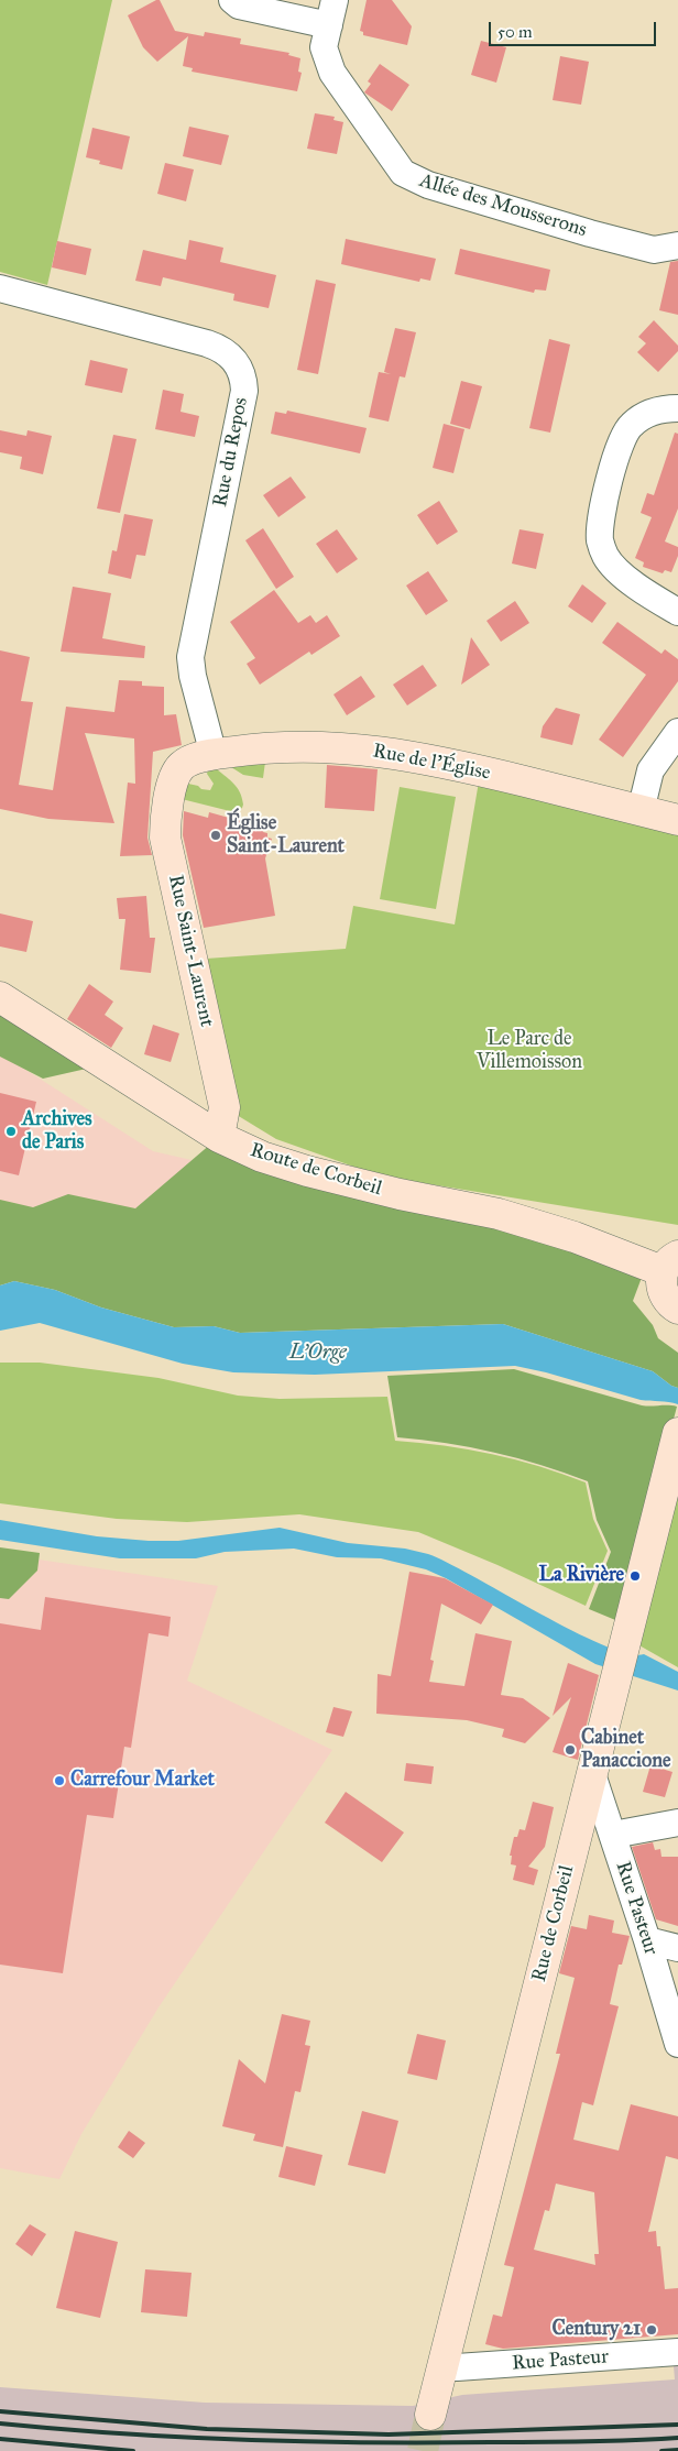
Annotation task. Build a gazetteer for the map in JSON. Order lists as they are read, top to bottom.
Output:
{
  "streets": {
    "main road": [
      "Rue de l'Église",
      "Rue Saint-Laurent",
      "Route de Corbeil",
      "Rue de Corbeil"
    ],
    "street": ["Allée des Mousserons", "Rue du Repos", "Rue Pasteur"]
  },
  "crossings": [
    ["Rue du Repos", "Rue de l'Église"],
    ["Rue de l'Église", "Rue Saint-Laurent"],
    ["Rue Saint-Laurent", "Route de Corbeil"],
    ["Rue Pasteur", "Rue de Corbeil"]
  ],
  "water": ["L'Orge"],
  "parks": ["Le Parc de Villemoisson"],
  "places": [
    "Église Saint-Laurent",
    "Archives de Paris",
    "La Rivière",
    "Cabinet Panaccione",
    "Carrefour Market",
    "Century 21"
  ],
  "scale_bar": "50 m"
}
